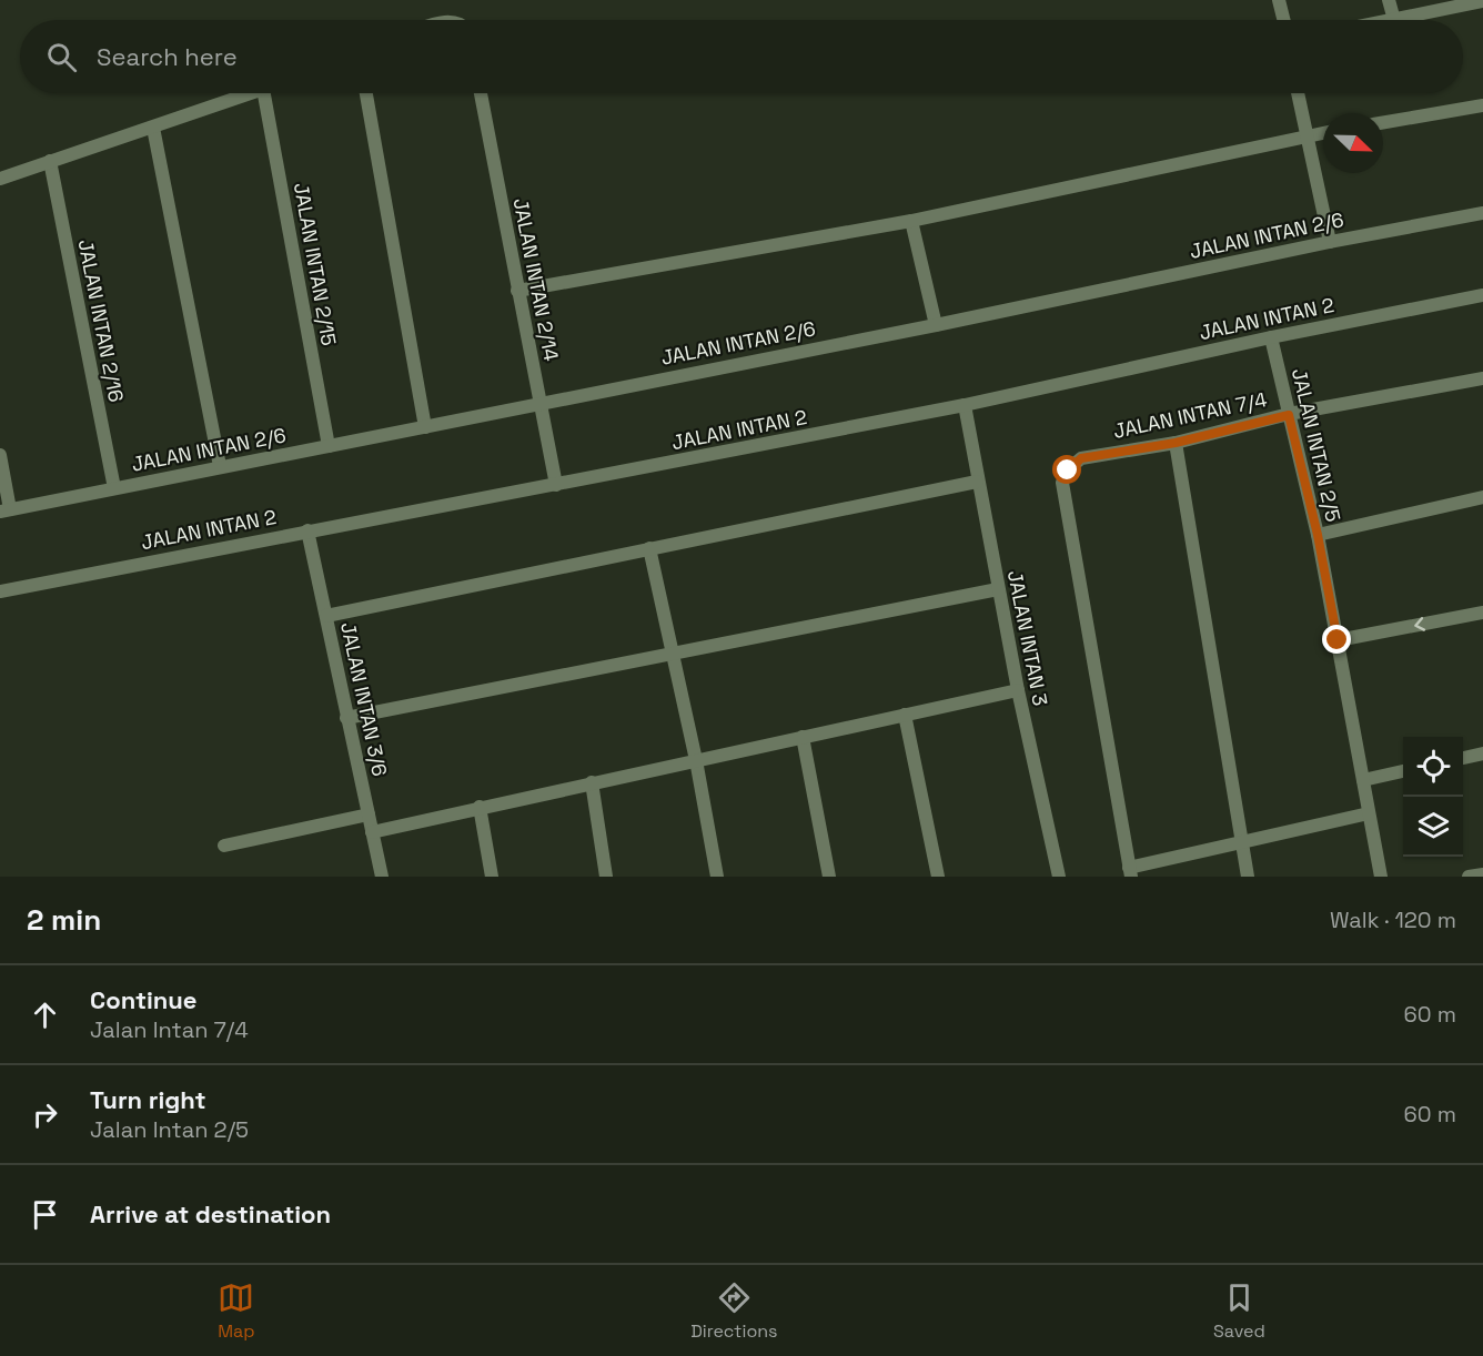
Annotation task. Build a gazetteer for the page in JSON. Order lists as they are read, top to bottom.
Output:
{
  "streets": {
    "street": [
      "JALAN INTAN 2/6",
      "JALAN INTAN 2/15",
      "JALAN INTAN 2/14",
      "JALAN INTAN 2",
      "JALAN INTAN 2/16",
      "JALAN INTAN 7/4",
      "JALAN INTAN 2/5",
      "JALAN INTAN 3",
      "JALAN INTAN 3/6"
    ]
  },
  "crossings": [
    ["JALAN INTAN 2/6", "JALAN INTAN 2/15"],
    ["JALAN INTAN 2/6", "JALAN INTAN 2/14"],
    ["JALAN INTAN 2/6", "JALAN INTAN 2/16"],
    ["JALAN INTAN 2/14", "JALAN INTAN 2"],
    ["JALAN INTAN 2", "JALAN INTAN 2/5"],
    ["JALAN INTAN 2", "JALAN INTAN 3"],
    ["JALAN INTAN 2", "JALAN INTAN 3/6"],
    ["JALAN INTAN 7/4", "JALAN INTAN 2/5"]
  ],
  "north": "bottom right",
  "page": {
    "search": "Search here",
    "heading": ["2 min", "Walk · 120 m"],
    "list": [
      ["Continue", "Jalan Intan 7/4", "60 m"],
      ["Turn right", "Jalan Intan 2/5", "60 m"],
      "Arrive at destination"
    ],
    "nav": ["Map", "Directions", "Saved"]
  }
}
